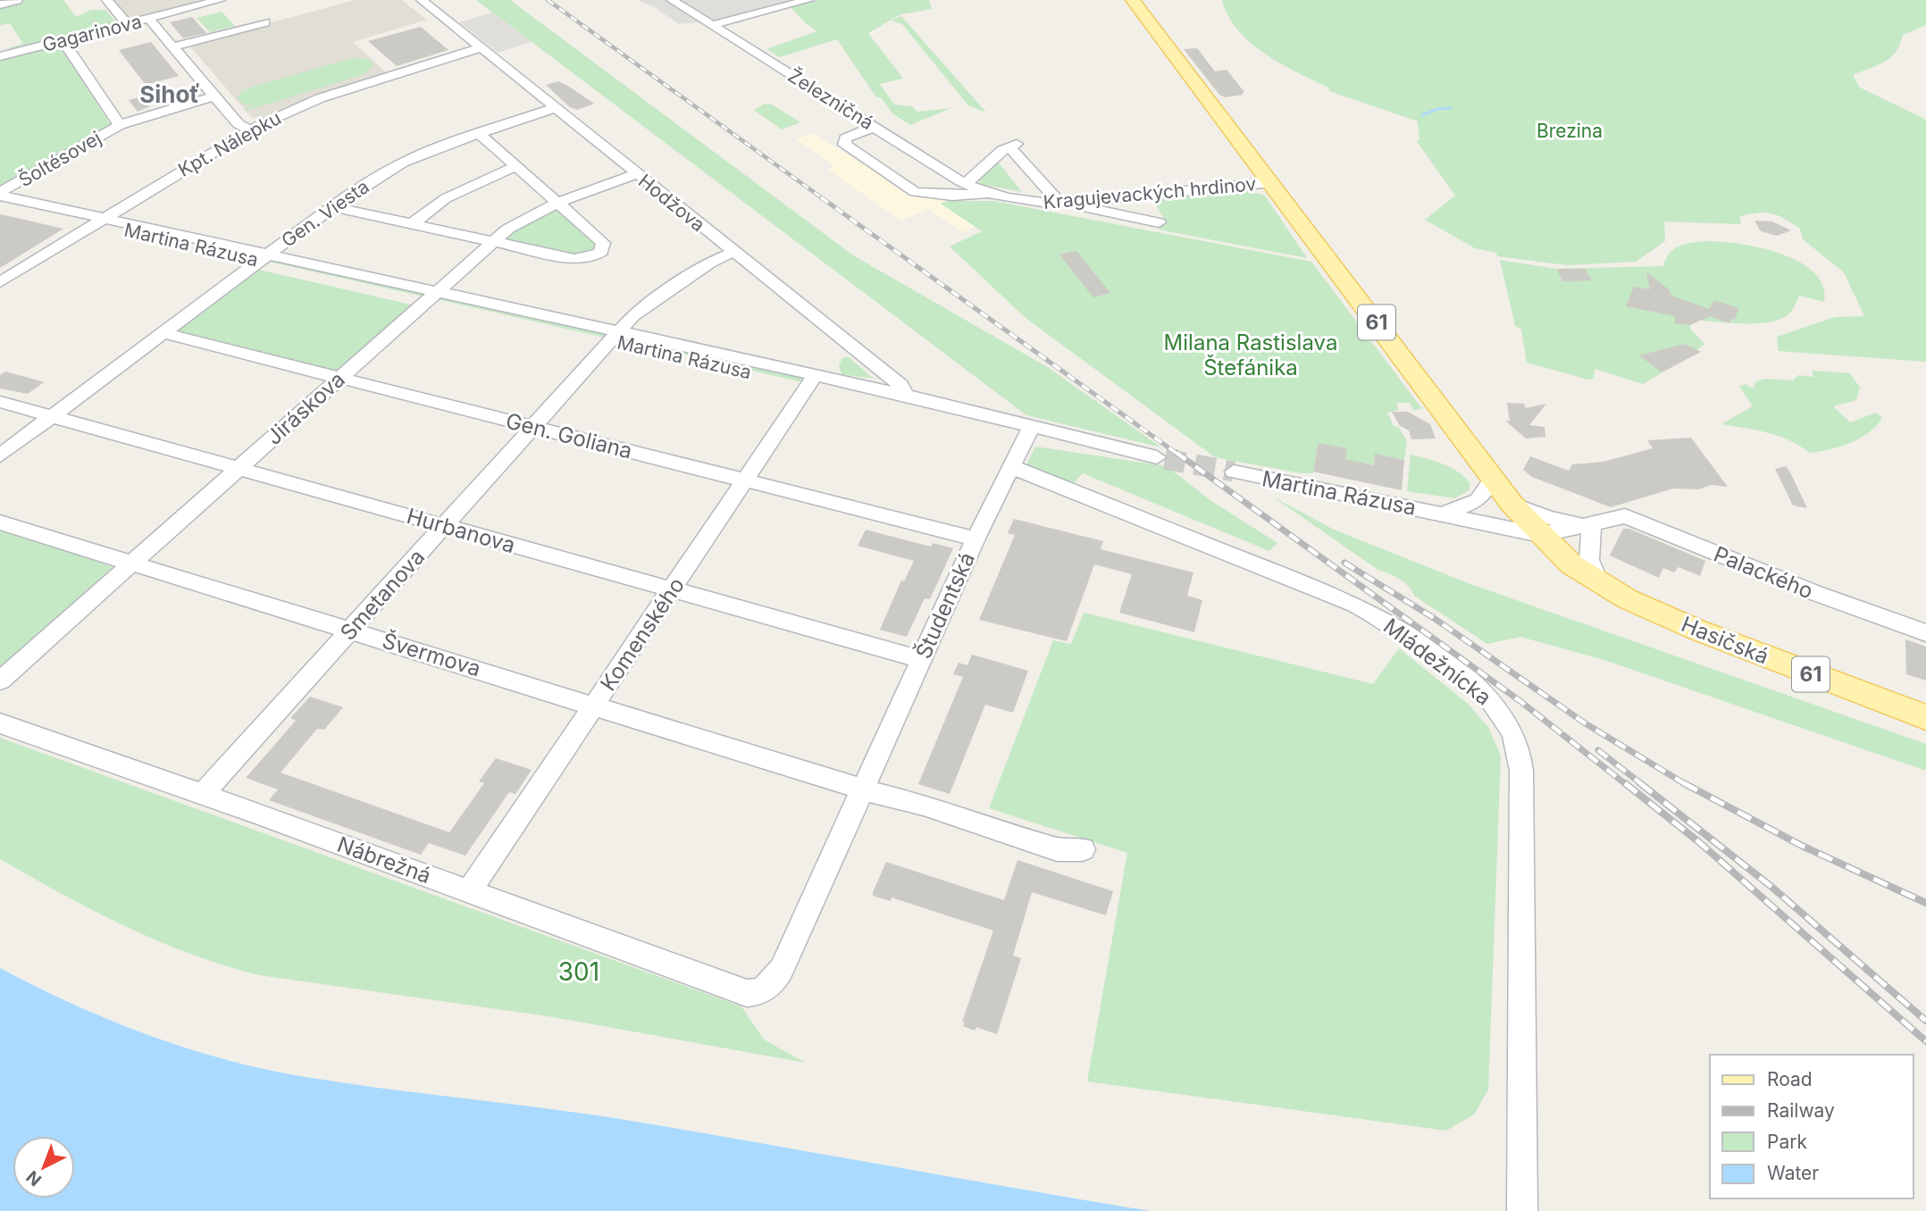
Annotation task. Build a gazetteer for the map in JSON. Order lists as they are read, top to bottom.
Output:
{
  "streets": {
    "main road": ["61", "Hasičská"],
    "street": [
      "Gagarinova",
      "Železničná",
      "Kpt. Nálepku",
      "Šoltésovej",
      "Kragujevackých hrdinov",
      "Hodžova",
      "Gen. Viesta",
      "Martina Rázusa",
      "Jiráskova",
      "Gen. Goliana",
      "Hurbanova",
      "Palackého",
      "Smetanova",
      "Študentská",
      "Komenského",
      "Švermova",
      "Mládežnícka",
      "Nábrežná"
    ]
  },
  "crossings": [
    ["Gagarinova", "Šoltésovej"],
    ["Železničná", "Kragujevackých hrdinov"],
    ["Kpt. Nálepku", "Hodžova"],
    ["Kpt. Nálepku", "Martina Rázusa"],
    ["Šoltésovej", "Martina Rázusa"],
    ["Kragujevackých hrdinov", "61"],
    ["Hodžova", "Gen. Viesta"],
    ["Hodžova", "Martina Rázusa"],
    ["Hodžova", "Jiráskova"],
    ["Hodžova", "Smetanova"],
    ["Gen. Viesta", "Martina Rázusa"],
    ["Gen. Viesta", "Gen. Goliana"],
    ["Gen. Viesta", "Hurbanova"],
    ["Martina Rázusa", "61"],
    ["Martina Rázusa", "Jiráskova"],
    ["Martina Rázusa", "Smetanova"],
    ["Martina Rázusa", "Študentská"],
    ["Martina Rázusa", "Komenského"],
    ["Martina Rázusa", "Hasičská"],
    ["61", "Palackého"],
    ["61", "Hasičská"],
    ["Jiráskova", "Gen. Goliana"],
    ["Jiráskova", "Hurbanova"],
    ["Jiráskova", "Švermova"],
    ["Gen. Goliana", "Smetanova"],
    ["Gen. Goliana", "Študentská"],
    ["Gen. Goliana", "Komenského"],
    ["Hurbanova", "Smetanova"],
    ["Hurbanova", "Študentská"],
    ["Hurbanova", "Komenského"],
    ["Smetanova", "Švermova"],
    ["Smetanova", "Nábrežná"],
    ["Študentská", "Švermova"],
    ["Študentská", "Mládežnícka"],
    ["Študentská", "Nábrežná"],
    ["Komenského", "Švermova"],
    ["Komenského", "Nábrežná"]
  ],
  "districts": ["Sihoť"],
  "parks": ["Brezina", "Milana Rastislava Štefánika", "301"],
  "legend": [
    "Road",
    "Railway",
    "Park",
    "Water"
  ],
  "north": "bottom left"
}
